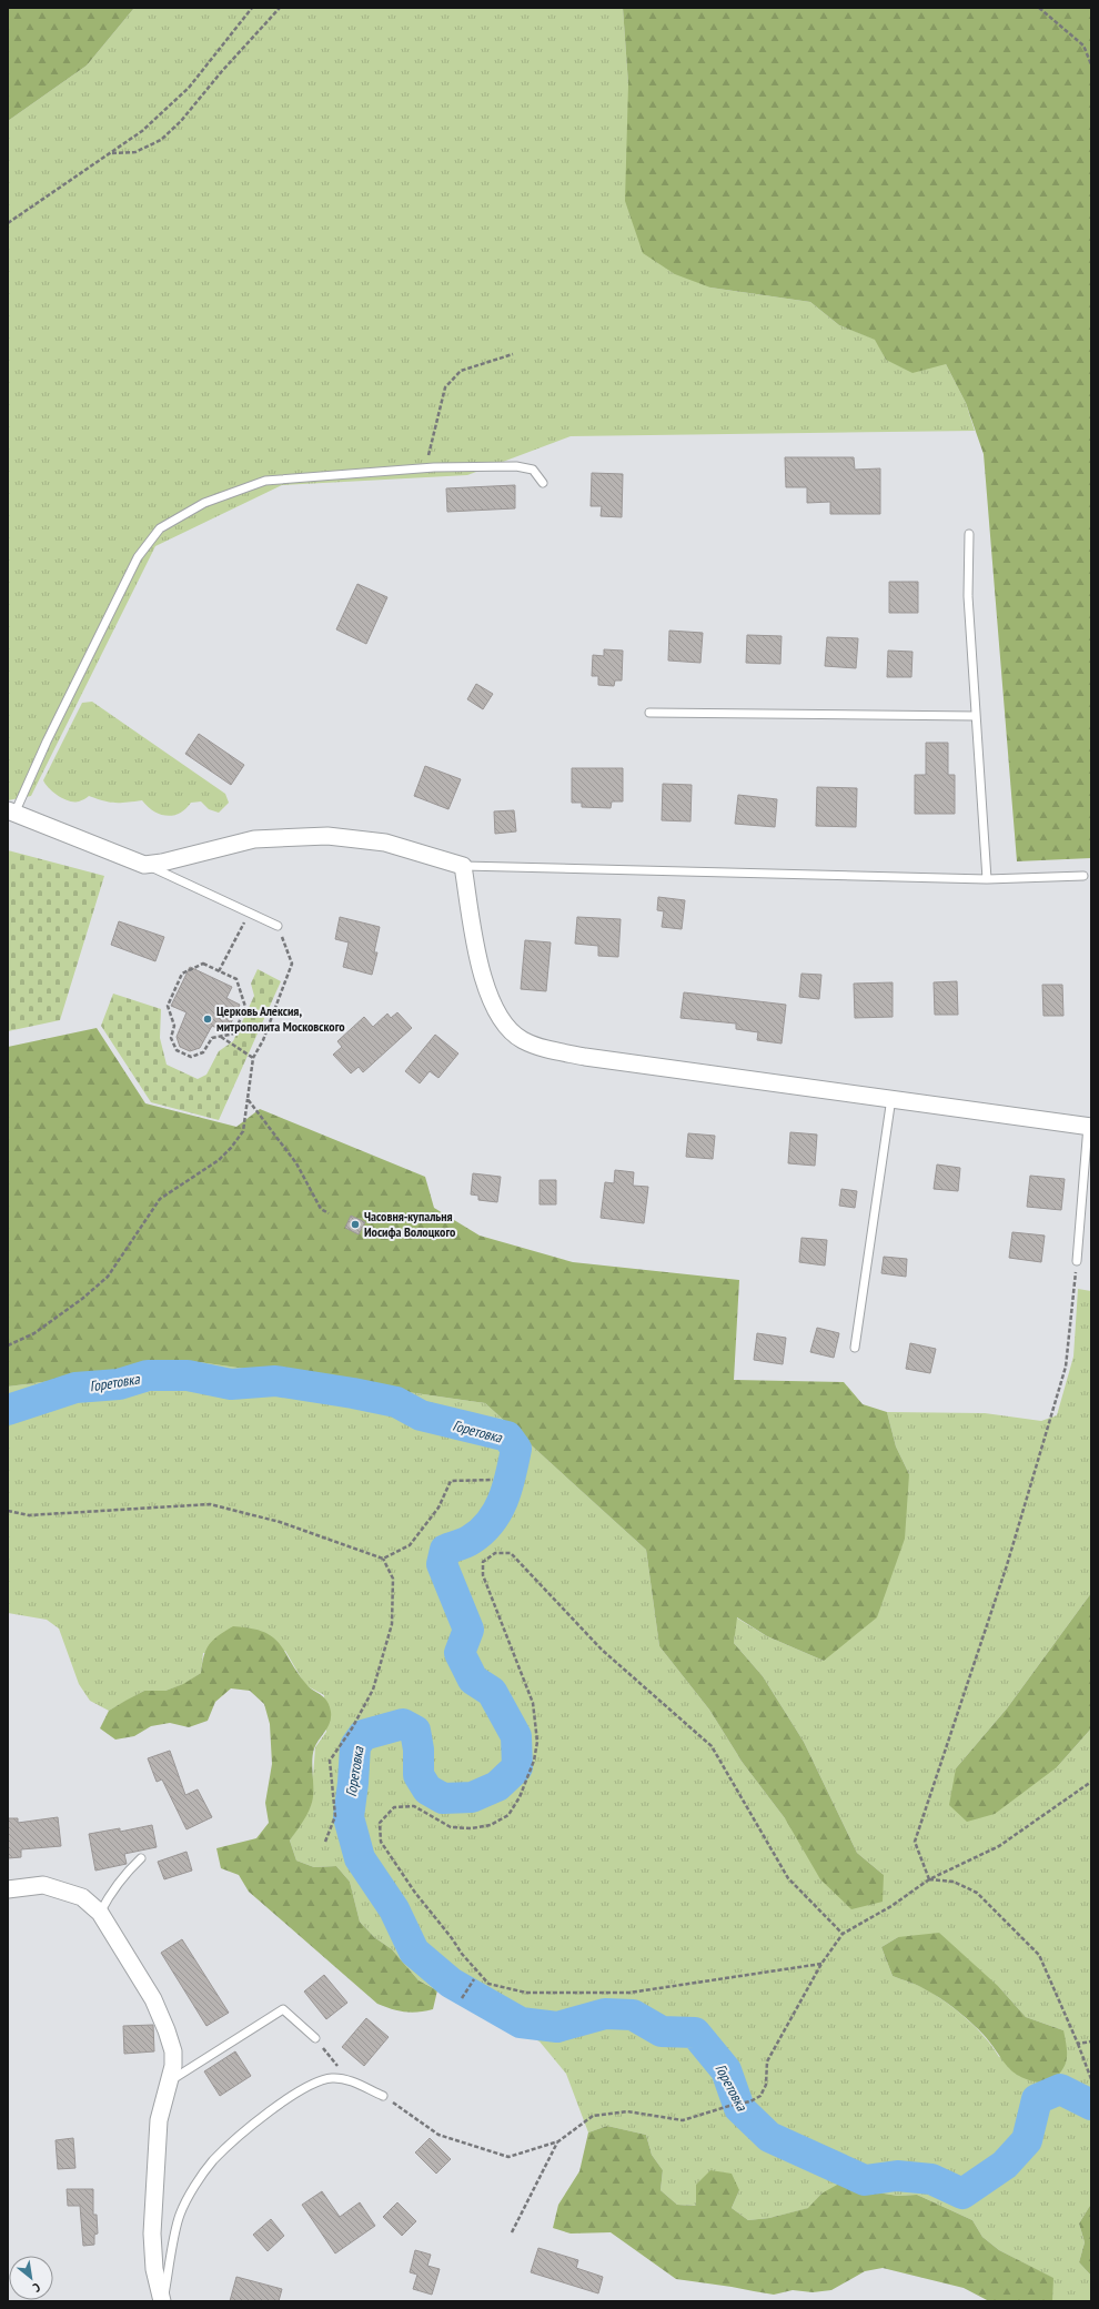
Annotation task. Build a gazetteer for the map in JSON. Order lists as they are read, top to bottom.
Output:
{
  "water": ["Горетовка"],
  "places": ["Церковь Алексия, митрополита Московского", "Часовня-купальня Иосифа Волоцкого"],
  "north": "bottom right"
}
